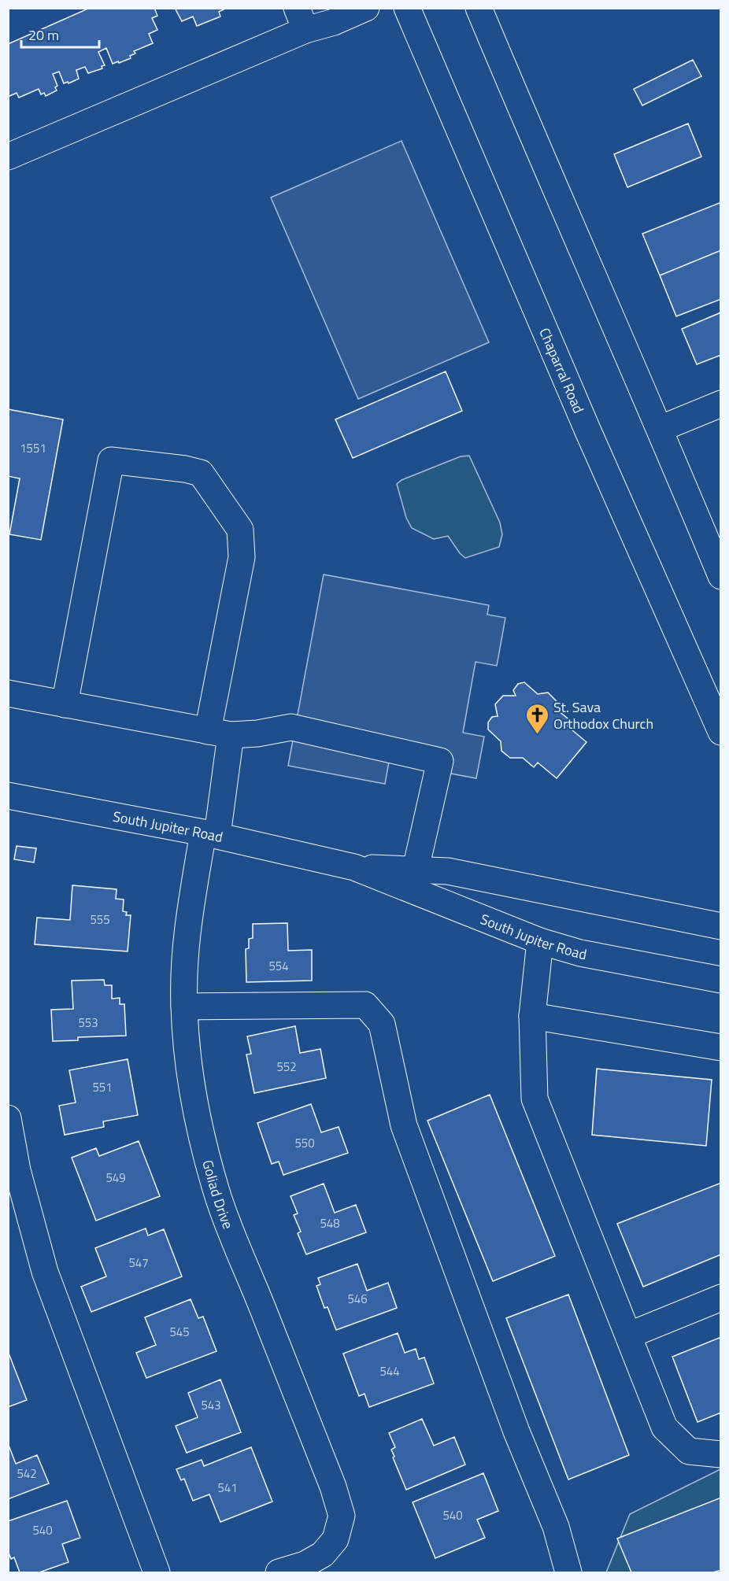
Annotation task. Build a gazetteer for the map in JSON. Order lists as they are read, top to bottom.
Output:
{
  "streets": {
    "street": ["Chaparral Road", "South Jupiter Road", "Goliad Drive"]
  },
  "crossings": [
    ["South Jupiter Road", "Goliad Drive"]
  ],
  "places": {
    "church": ["St. Sava Orthodox Church"]
  },
  "house_numbers": [
    "1551",
    "555",
    "554",
    "553",
    "552",
    "551",
    "550",
    "549",
    "548",
    "547",
    "546",
    "545",
    "544",
    "543",
    "542",
    "541",
    "540",
    "540"
  ],
  "scale_bar": "20 m"
}
